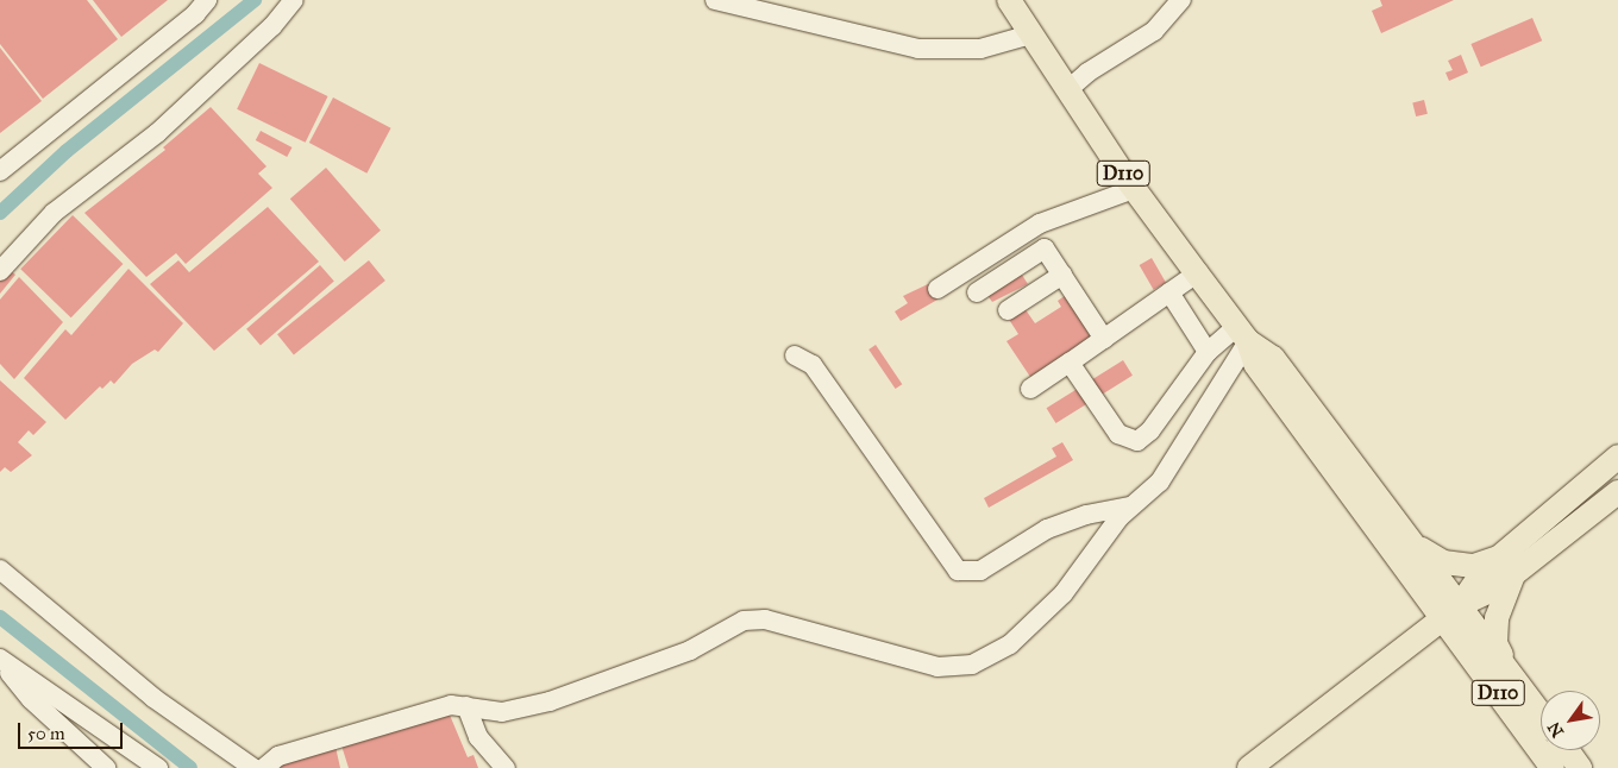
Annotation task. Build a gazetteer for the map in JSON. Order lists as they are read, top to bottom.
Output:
{
  "streets": {
    "main road": ["D110"]
  },
  "scale_bar": "50 m",
  "north": "bottom left"
}
